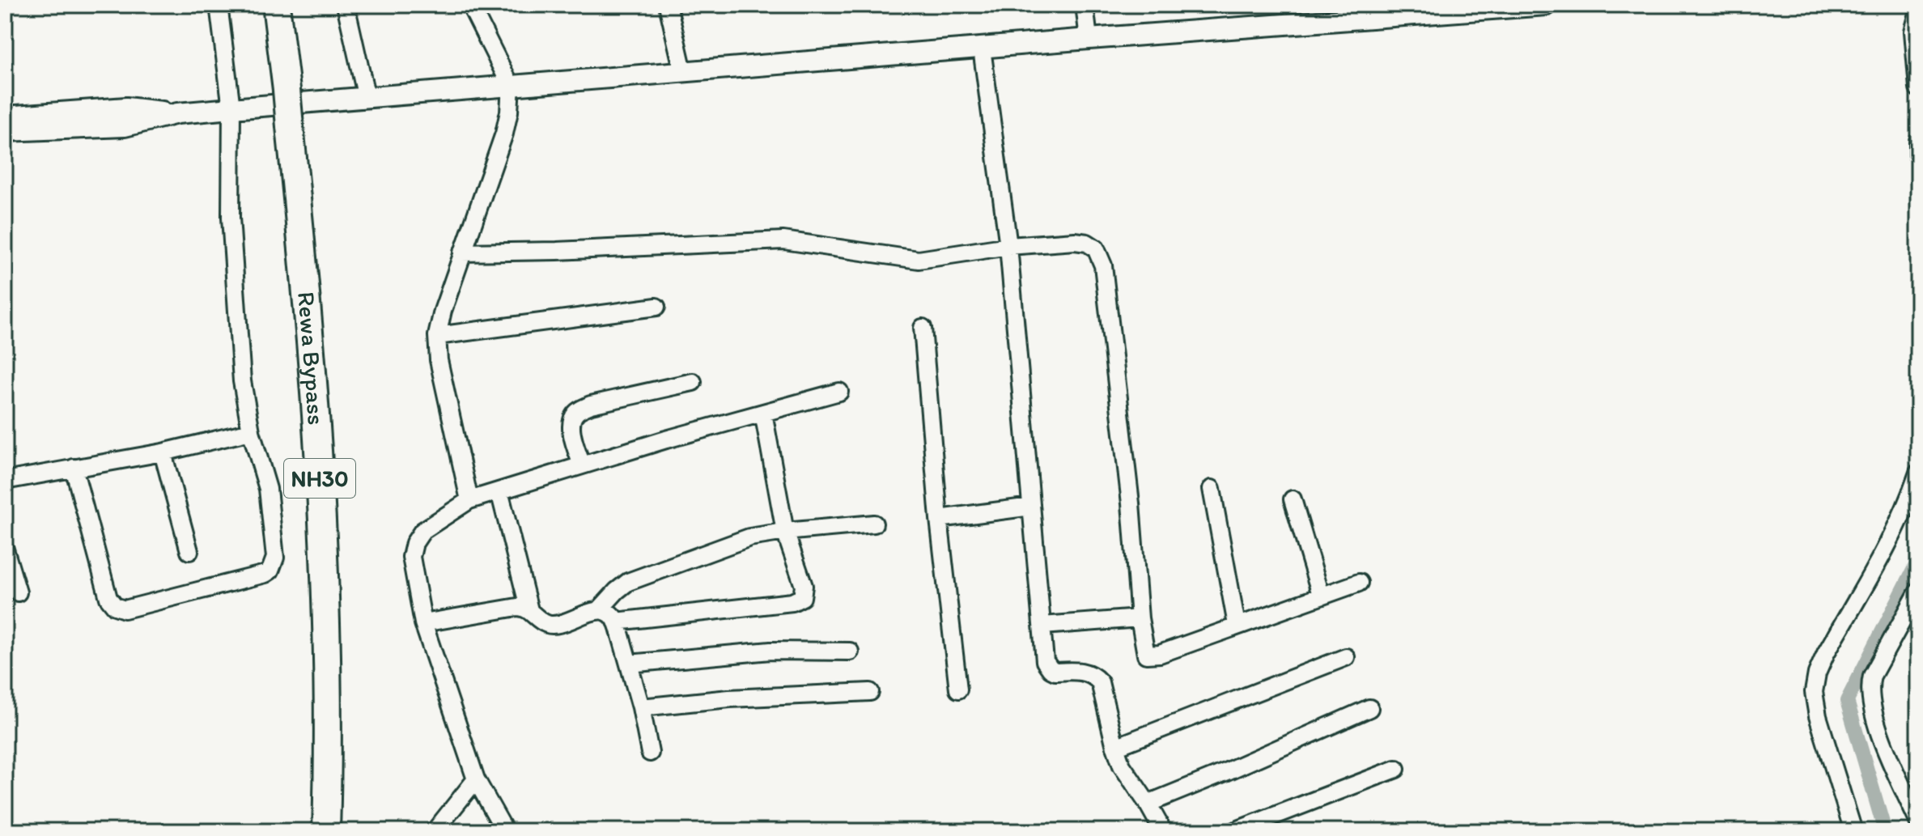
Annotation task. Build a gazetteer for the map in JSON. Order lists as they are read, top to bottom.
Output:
{
  "streets": {
    "highway": ["Rewa Bypass", "NH30"]
  }
}
